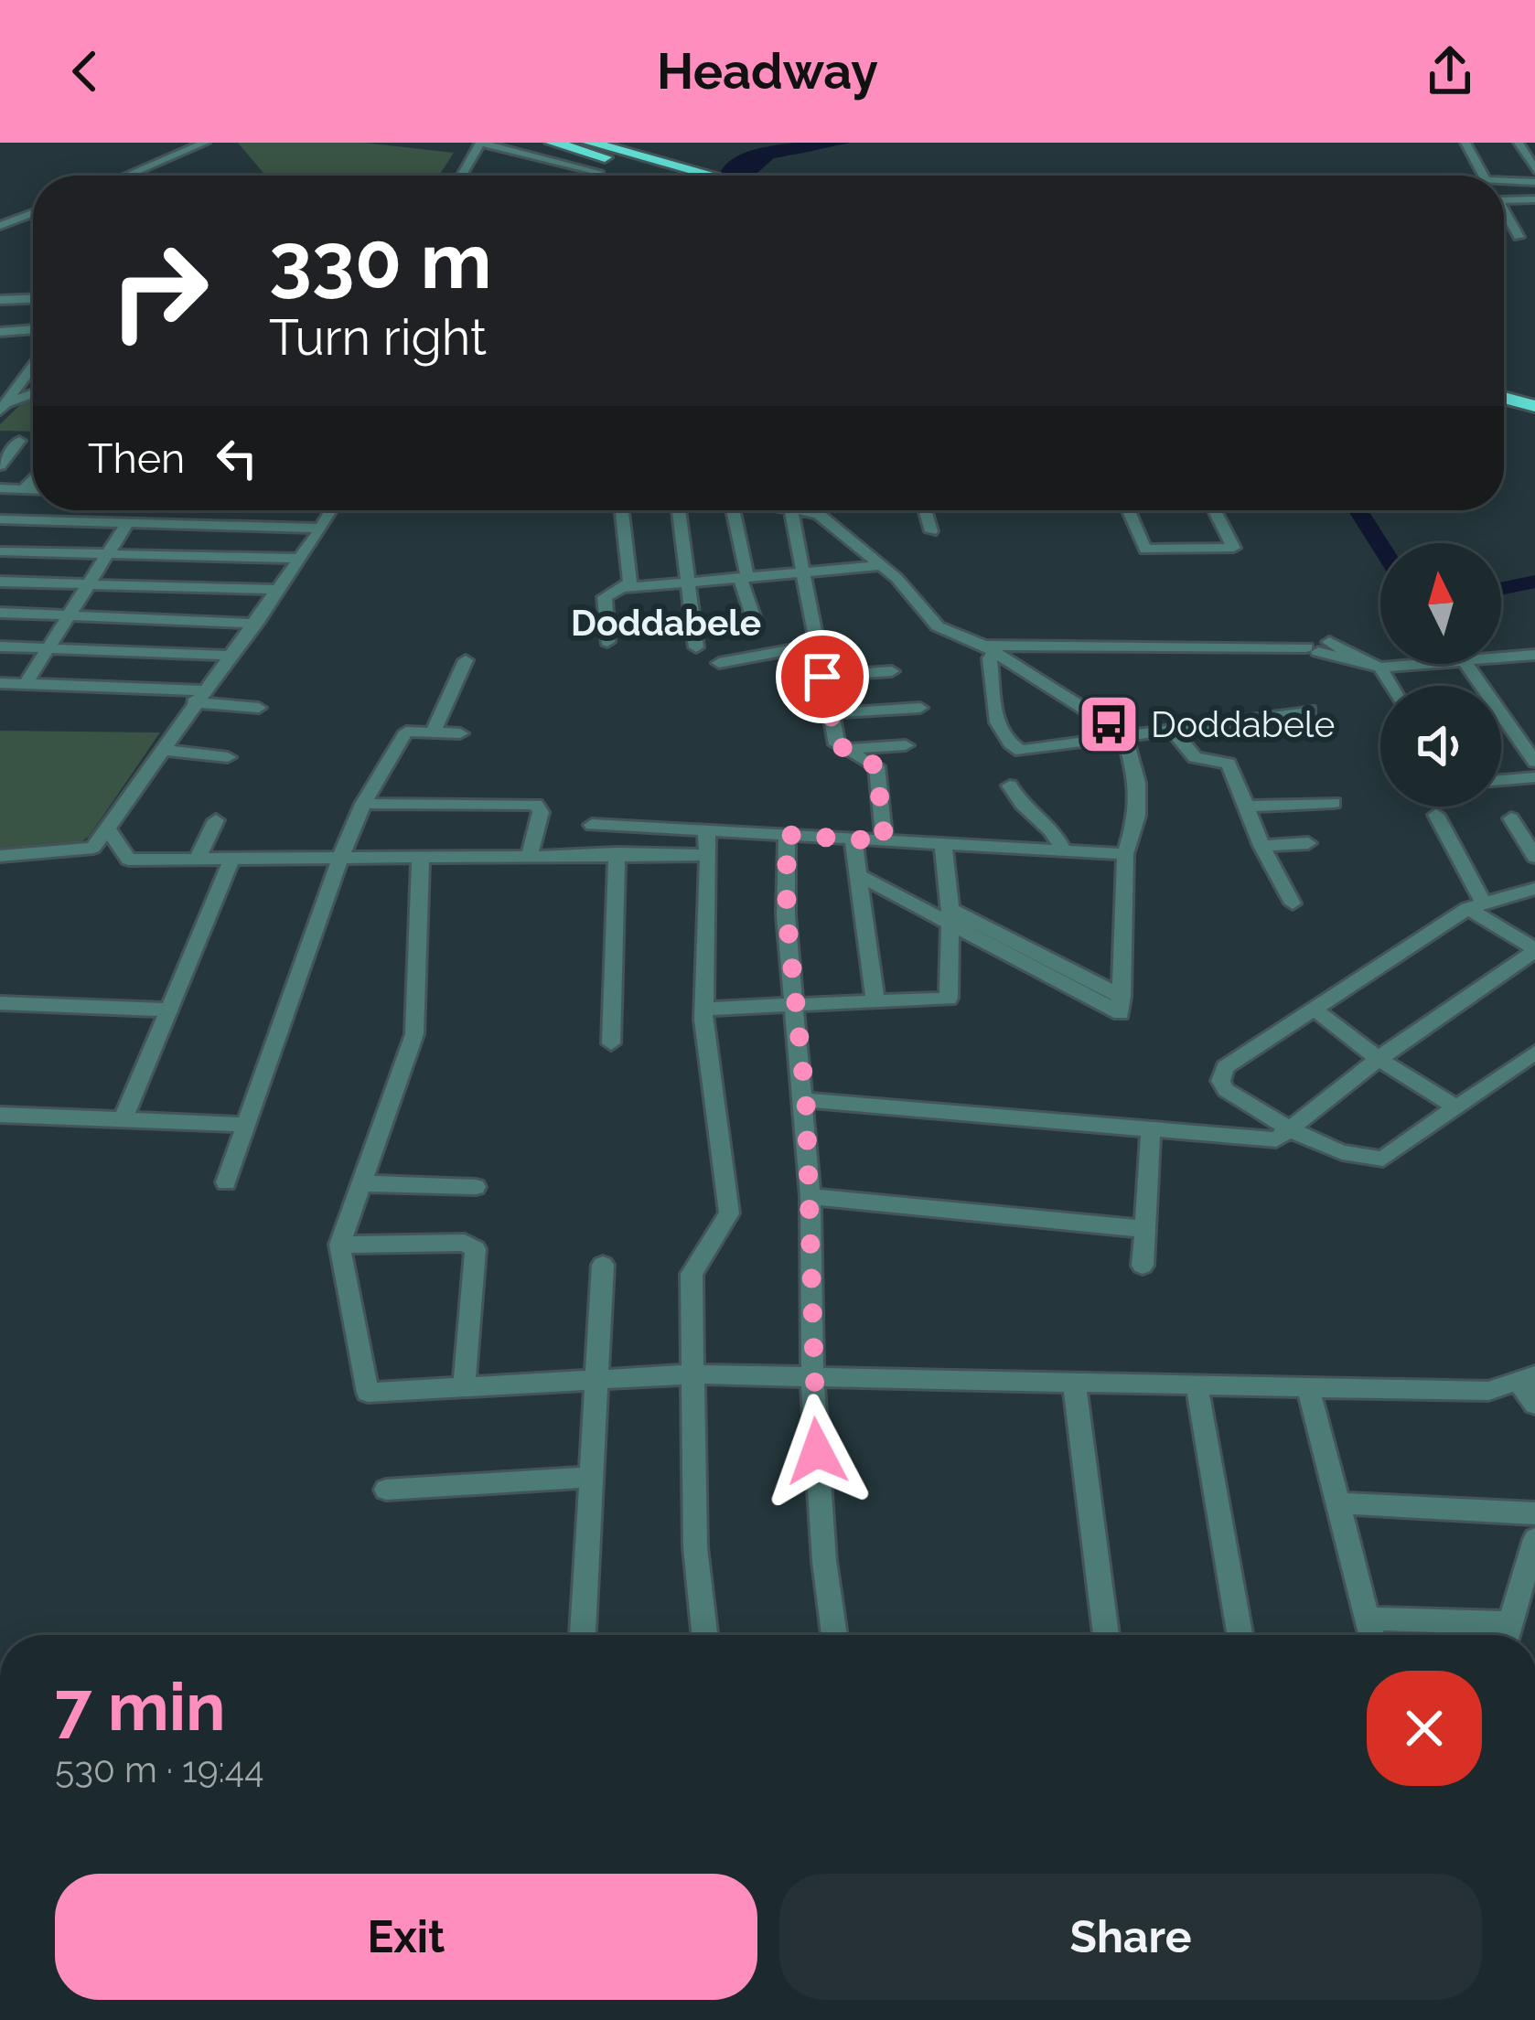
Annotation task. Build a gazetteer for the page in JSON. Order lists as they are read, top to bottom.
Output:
{
  "districts": ["Doddabele"],
  "places": {
    "bus stop": ["Doddabele"]
  },
  "north": "top",
  "page": {
    "header": "Headway",
    "turn": ["330 m", "Turn right"],
    "then": "Then",
    "heading": ["7 min", "530 m · 19:44"],
    "buttons": ["Exit", "Share"]
  }
}
